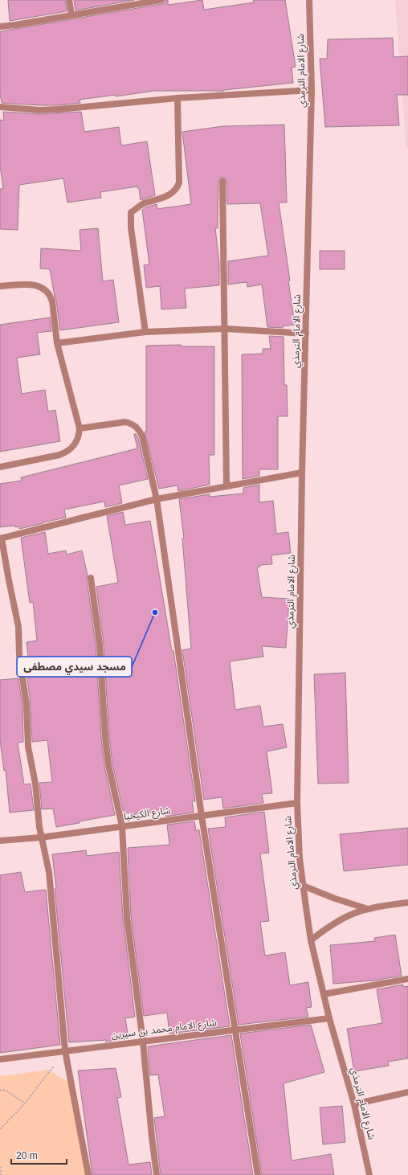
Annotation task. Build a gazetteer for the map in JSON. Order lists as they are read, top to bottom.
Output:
{
  "streets": {
    "street": ["شارع الامام الترمذي", "شارع الكيخيا", "شارع الامام محمد بن سيرين"]
  },
  "crossings": [
    ["شارع الامام الترمذي", "شارع الكيخيا"],
    ["شارع الامام الترمذي", "شارع الامام محمد بن سيرين"]
  ],
  "places": ["مسجد سيدي مصطفى"],
  "scale_bar": "20 m"
}
